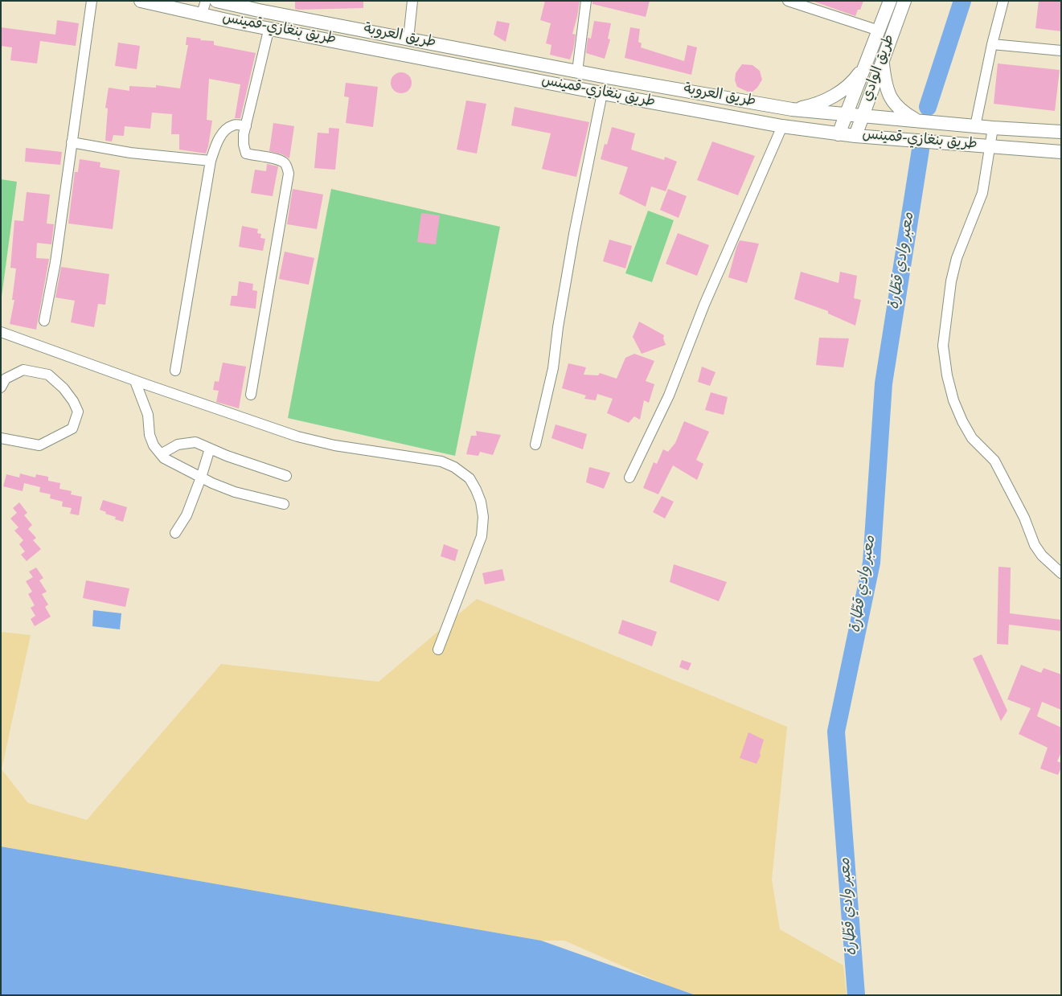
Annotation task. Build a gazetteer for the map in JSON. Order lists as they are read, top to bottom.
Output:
{
  "streets": {
    "main road": ["طريق بنغازي-قمينس", "طريق العروبة", "طريق الوادي"]
  },
  "crossings": [
    ["طريق بنغازي-قمينس", "طريق الوادي"],
    ["طريق العروبة", "طريق الوادي"]
  ],
  "water": ["معبر وادي قطّارة"]
}
